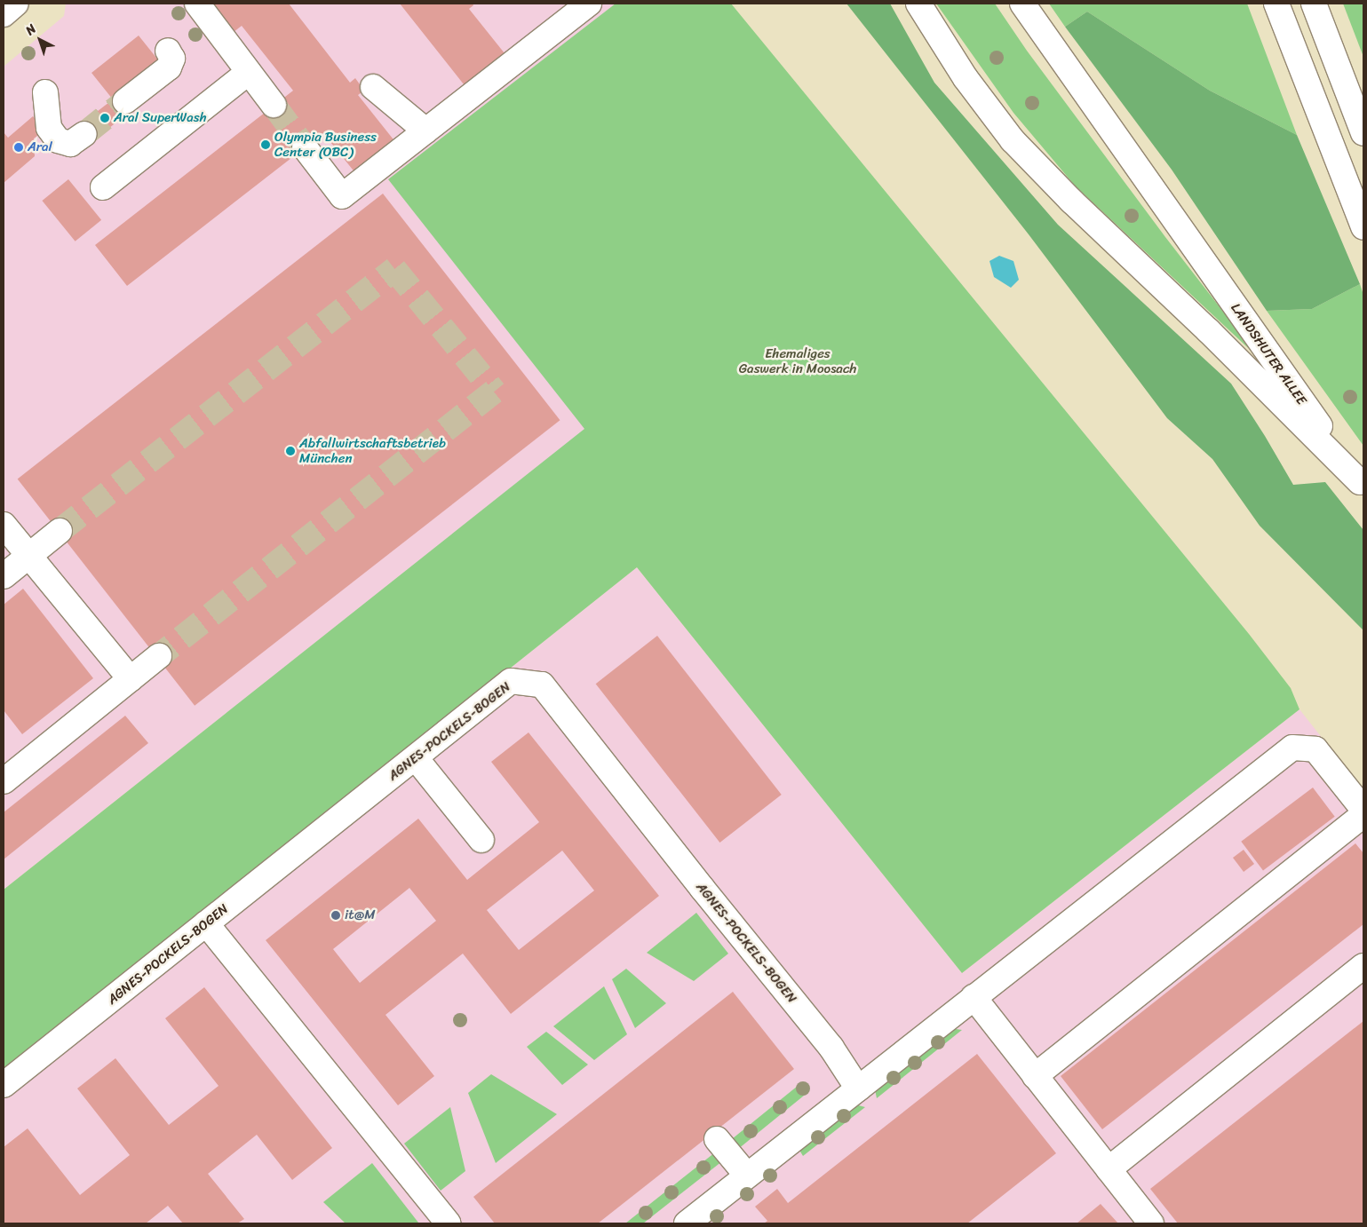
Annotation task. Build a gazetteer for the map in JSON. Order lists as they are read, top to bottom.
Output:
{
  "streets": {
    "main road": ["LANDSHUTER ALLEE", "AGNES-POCKELS-BOGEN"]
  },
  "parks": ["Ehemaliges Gaswerk in Moosach"],
  "places": [
    "Aral SuperWash",
    "Olympia Business Center (OBC)",
    "Aral",
    "Abfallwirtschaftsbetrieb München",
    "it@M"
  ],
  "north": "top left"
}
